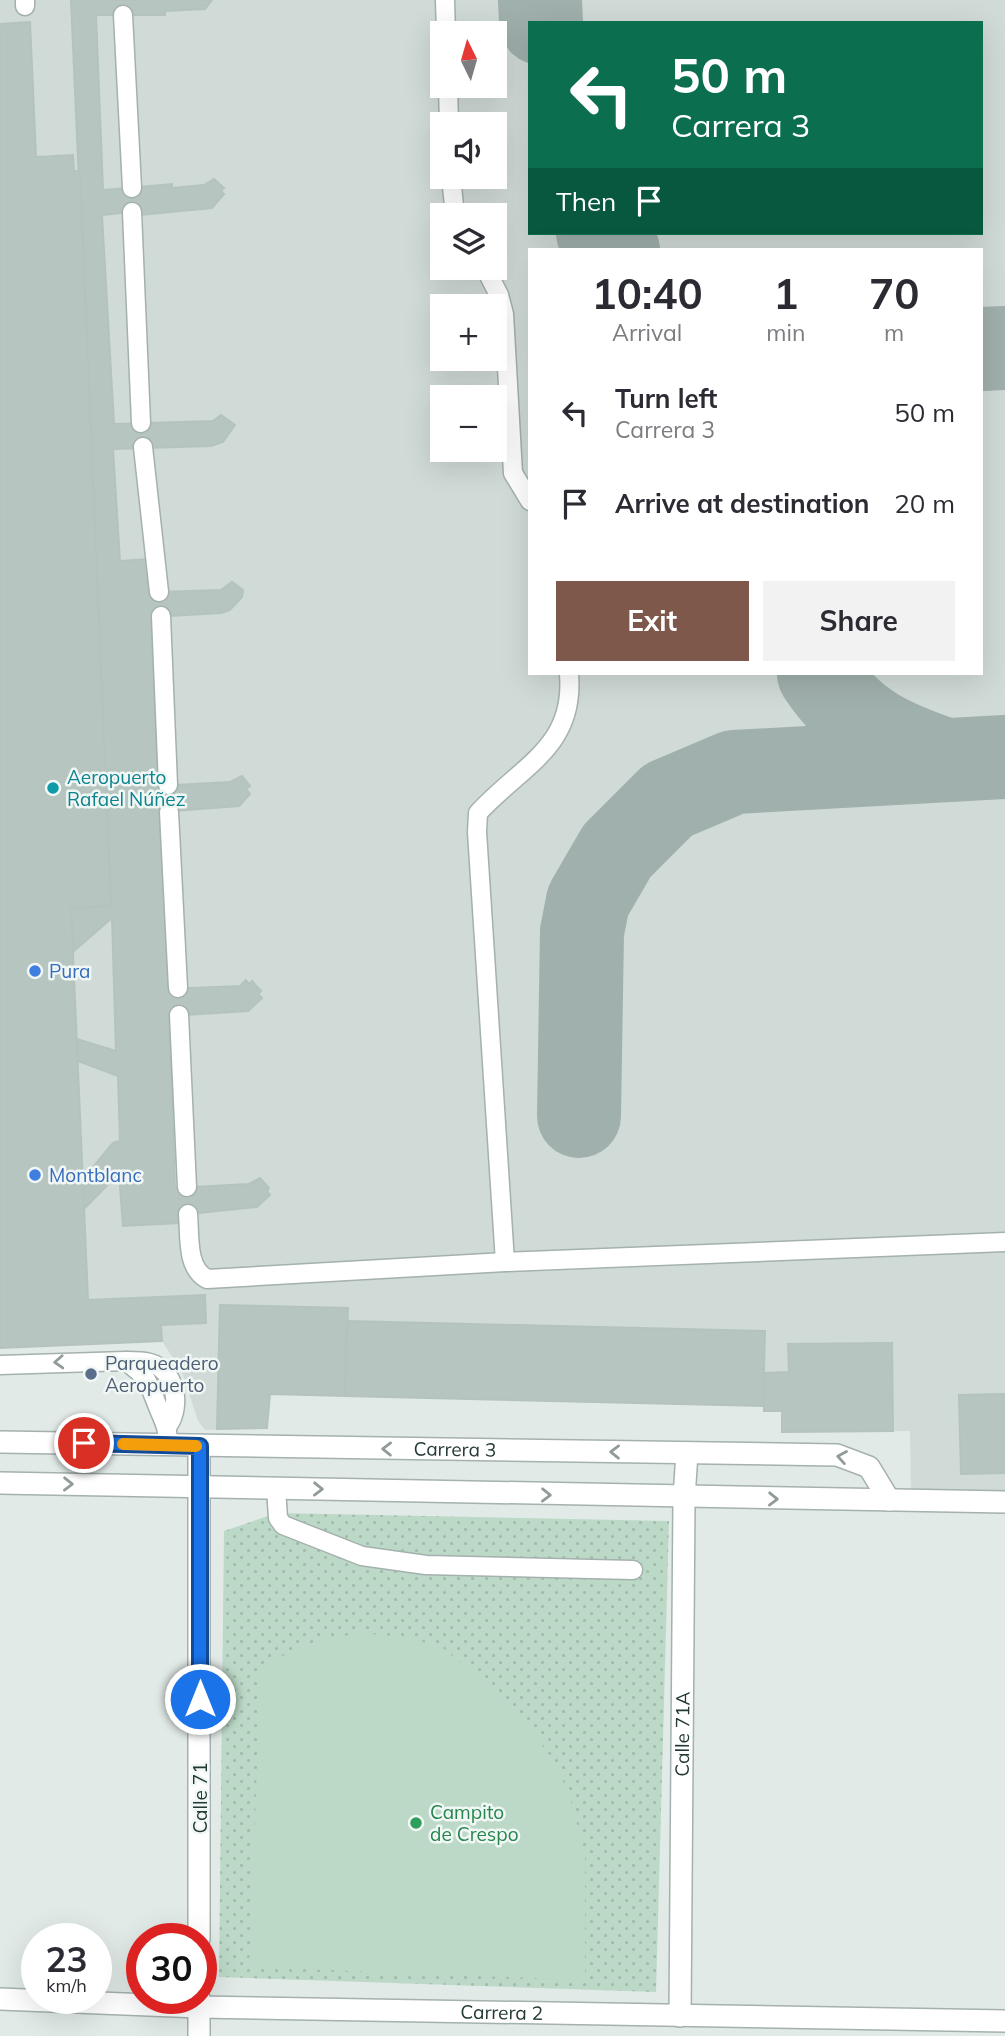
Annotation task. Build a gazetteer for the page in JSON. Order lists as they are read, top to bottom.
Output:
{
  "streets": {
    "street": [
      "Carrera 3",
      "Calle 71A",
      "Calle 71",
      "Carrera 2"
    ]
  },
  "crossings": [
    ["Carrera 3", "Calle 71A"],
    ["Carrera 3", "Calle 71"],
    ["Calle 71A", "Carrera 2"]
  ],
  "places": [
    "Aeropuerto Rafael Núñez",
    "Pura",
    "Montblanc",
    "Parqueadero Aeropuerto",
    "Campito de Crespo"
  ],
  "north": "top",
  "page": {
    "map_buttons": ["+", "−"],
    "turn": ["50 m", "Carrera 3"],
    "then": "Then",
    "eta": [
      "10:40",
      "Arrival",
      "1",
      "min",
      "70",
      "m"
    ],
    "list": [
      {
        "name": "Turn left",
        "note": "Carrera 3",
        "value": "50 m"
      },
      {
        "name": "Arrive at destination",
        "value": "20 m"
      }
    ],
    "buttons": ["Exit", "Share"],
    "speed": "23 km/h",
    "limit": "30"
  }
}
